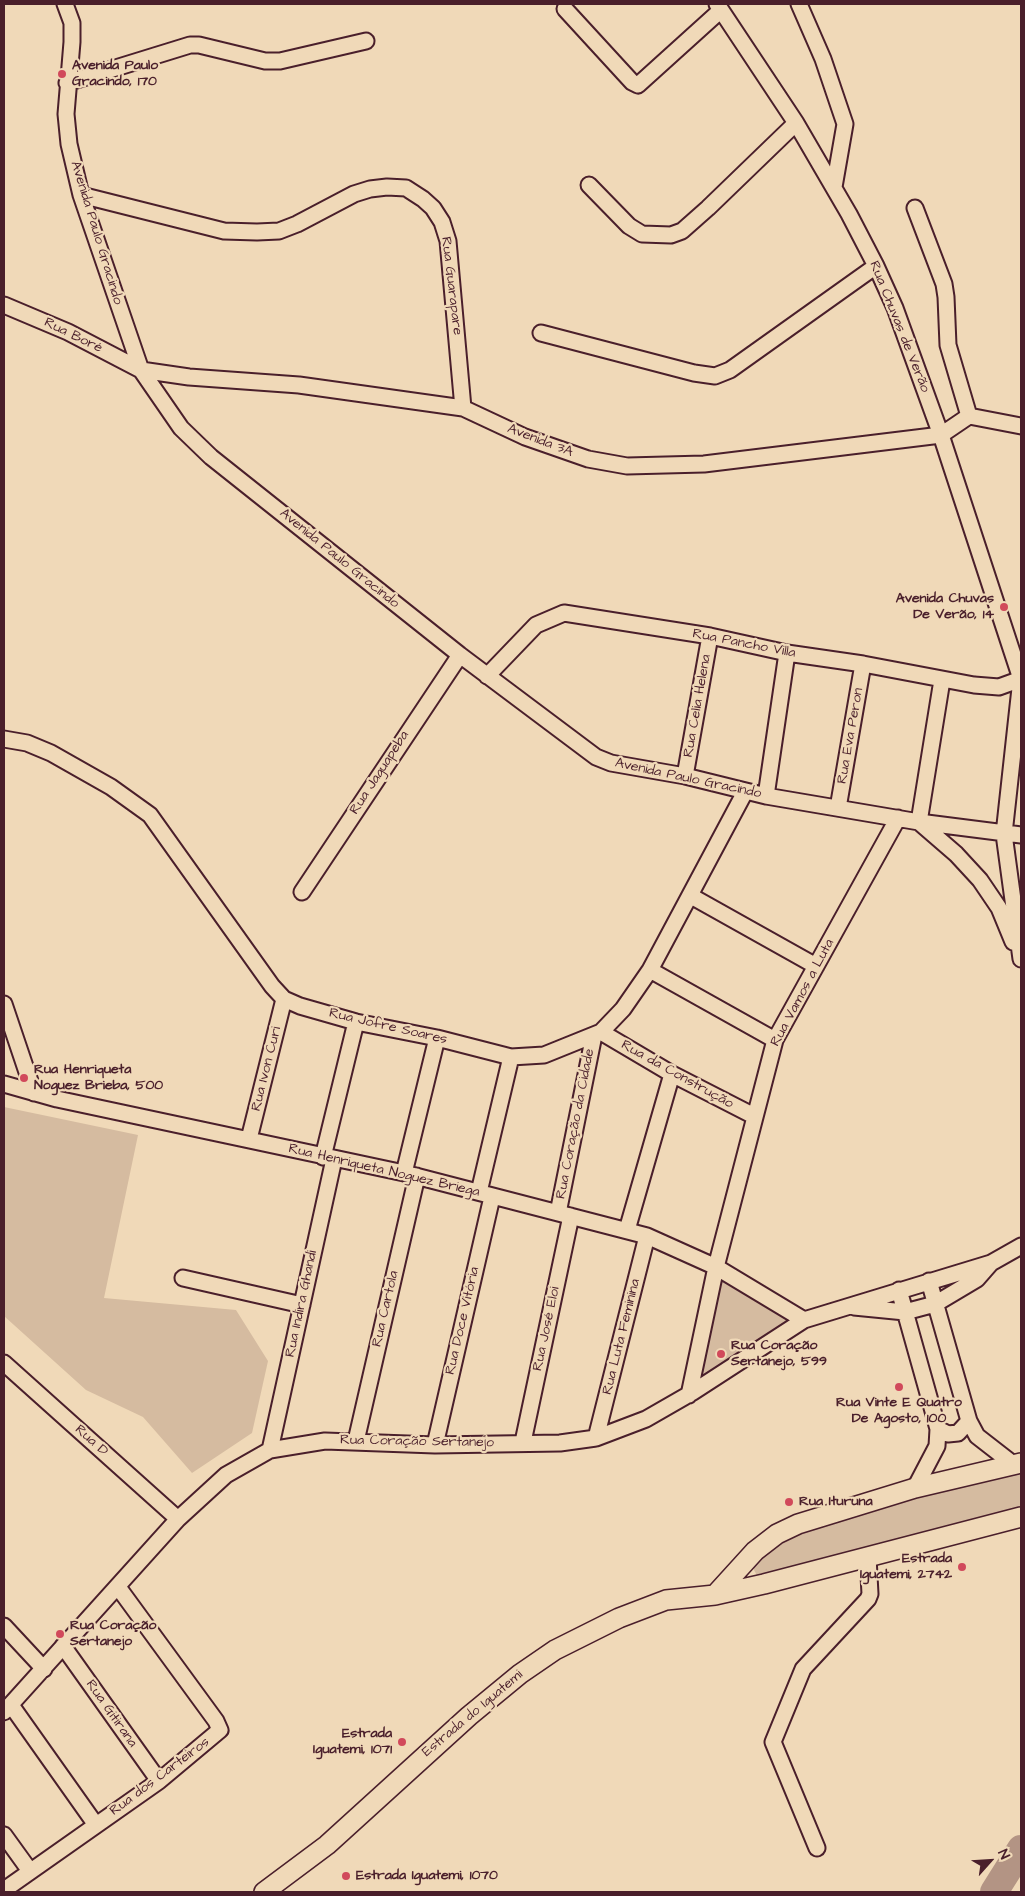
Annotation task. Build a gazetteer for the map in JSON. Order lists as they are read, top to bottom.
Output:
{
  "streets": {
    "main road": ["Estrada do Iguatemi"],
    "street": [
      "Avenida Paulo Gracindo",
      "Rua Guarapare",
      "Rua Chuvas de Verão",
      "Rua Boré",
      "Avenida 3A",
      "Rua Pancho Villa",
      "Rua Celia Helena",
      "Rua Eva Peron",
      "Rua Jaguapeba",
      "Rua Vamos a Luta",
      "Rua Jofre Soares",
      "Rua Ivon Curi",
      "Rua da Construção",
      "Rua Coração da Cidade",
      "Rua Henriqueta Noguez Briega",
      "Rua Indira Ghandi",
      "Rua Cartola",
      "Rua Doce Vitória",
      "Rua José Eloi",
      "Rua Luta Feminina",
      "Rua D",
      "Rua Coração Sertanejo",
      "Rua Gitirana",
      "Rua dos Carteiros"
    ]
  },
  "crossings": [
    ["Avenida Paulo Gracindo", "Rua Guarapare"],
    ["Avenida Paulo Gracindo", "Rua Boré"],
    ["Avenida Paulo Gracindo", "Avenida 3A"],
    ["Avenida Paulo Gracindo", "Rua Pancho Villa"],
    ["Avenida Paulo Gracindo", "Rua Celia Helena"],
    ["Avenida Paulo Gracindo", "Rua Eva Peron"],
    ["Avenida Paulo Gracindo", "Rua Jaguapeba"],
    ["Avenida Paulo Gracindo", "Rua Vamos a Luta"],
    ["Avenida Paulo Gracindo", "Rua Jofre Soares"],
    ["Rua Guarapare", "Avenida 3A"],
    ["Rua Chuvas de Verão", "Avenida 3A"],
    ["Rua Chuvas de Verão", "Rua Pancho Villa"],
    ["Rua Boré", "Avenida 3A"],
    ["Rua Pancho Villa", "Rua Celia Helena"],
    ["Rua Pancho Villa", "Rua Eva Peron"],
    ["Rua Vamos a Luta", "Rua da Construção"],
    ["Rua Vamos a Luta", "Rua Henriqueta Noguez Briega"],
    ["Rua Vamos a Luta", "Rua Coração Sertanejo"],
    ["Rua Jofre Soares", "Rua Ivon Curi"],
    ["Rua Jofre Soares", "Rua da Construção"],
    ["Rua Jofre Soares", "Rua Coração da Cidade"],
    ["Rua Jofre Soares", "Rua Indira Ghandi"],
    ["Rua Jofre Soares", "Rua Cartola"],
    ["Rua Jofre Soares", "Rua Doce Vitória"],
    ["Rua Ivon Curi", "Rua Henriqueta Noguez Briega"],
    ["Rua da Construção", "Rua Coração da Cidade"],
    ["Rua Coração da Cidade", "Rua Henriqueta Noguez Briega"],
    ["Rua Coração da Cidade", "Rua José Eloi"],
    ["Rua Henriqueta Noguez Briega", "Rua Indira Ghandi"],
    ["Rua Henriqueta Noguez Briega", "Rua Cartola"],
    ["Rua Henriqueta Noguez Briega", "Rua Doce Vitória"],
    ["Rua Henriqueta Noguez Briega", "Rua José Eloi"],
    ["Rua Henriqueta Noguez Briega", "Rua Luta Feminina"],
    ["Rua Henriqueta Noguez Briega", "Rua Coração Sertanejo"],
    ["Rua Indira Ghandi", "Rua Coração Sertanejo"],
    ["Rua Cartola", "Rua Coração Sertanejo"],
    ["Rua Doce Vitória", "Rua Coração Sertanejo"],
    ["Rua José Eloi", "Rua Coração Sertanejo"],
    ["Rua Luta Feminina", "Rua Coração Sertanejo"],
    ["Rua D", "Rua Coração Sertanejo"],
    ["Rua Coração Sertanejo", "Rua Gitirana"],
    ["Rua Coração Sertanejo", "Rua dos Carteiros"],
    ["Rua Gitirana", "Rua dos Carteiros"]
  ],
  "places": [
    "Avenida Paulo Gracindo, 170",
    "Avenida Chuvas De Verão, 14",
    "Rua Henriqueta Noguez Brieba, 500",
    "Rua Coração Sertanejo, 599",
    "Rua Vinte E Quatro De Agosto, 100",
    "Rua Ituruna",
    "Estrada Iguatemi, 2742",
    "Rua Coração Sertanejo",
    "Estrada Iguatemi, 1071",
    "Estrada Iguatemi, 1070"
  ],
  "north": "top right"
}
